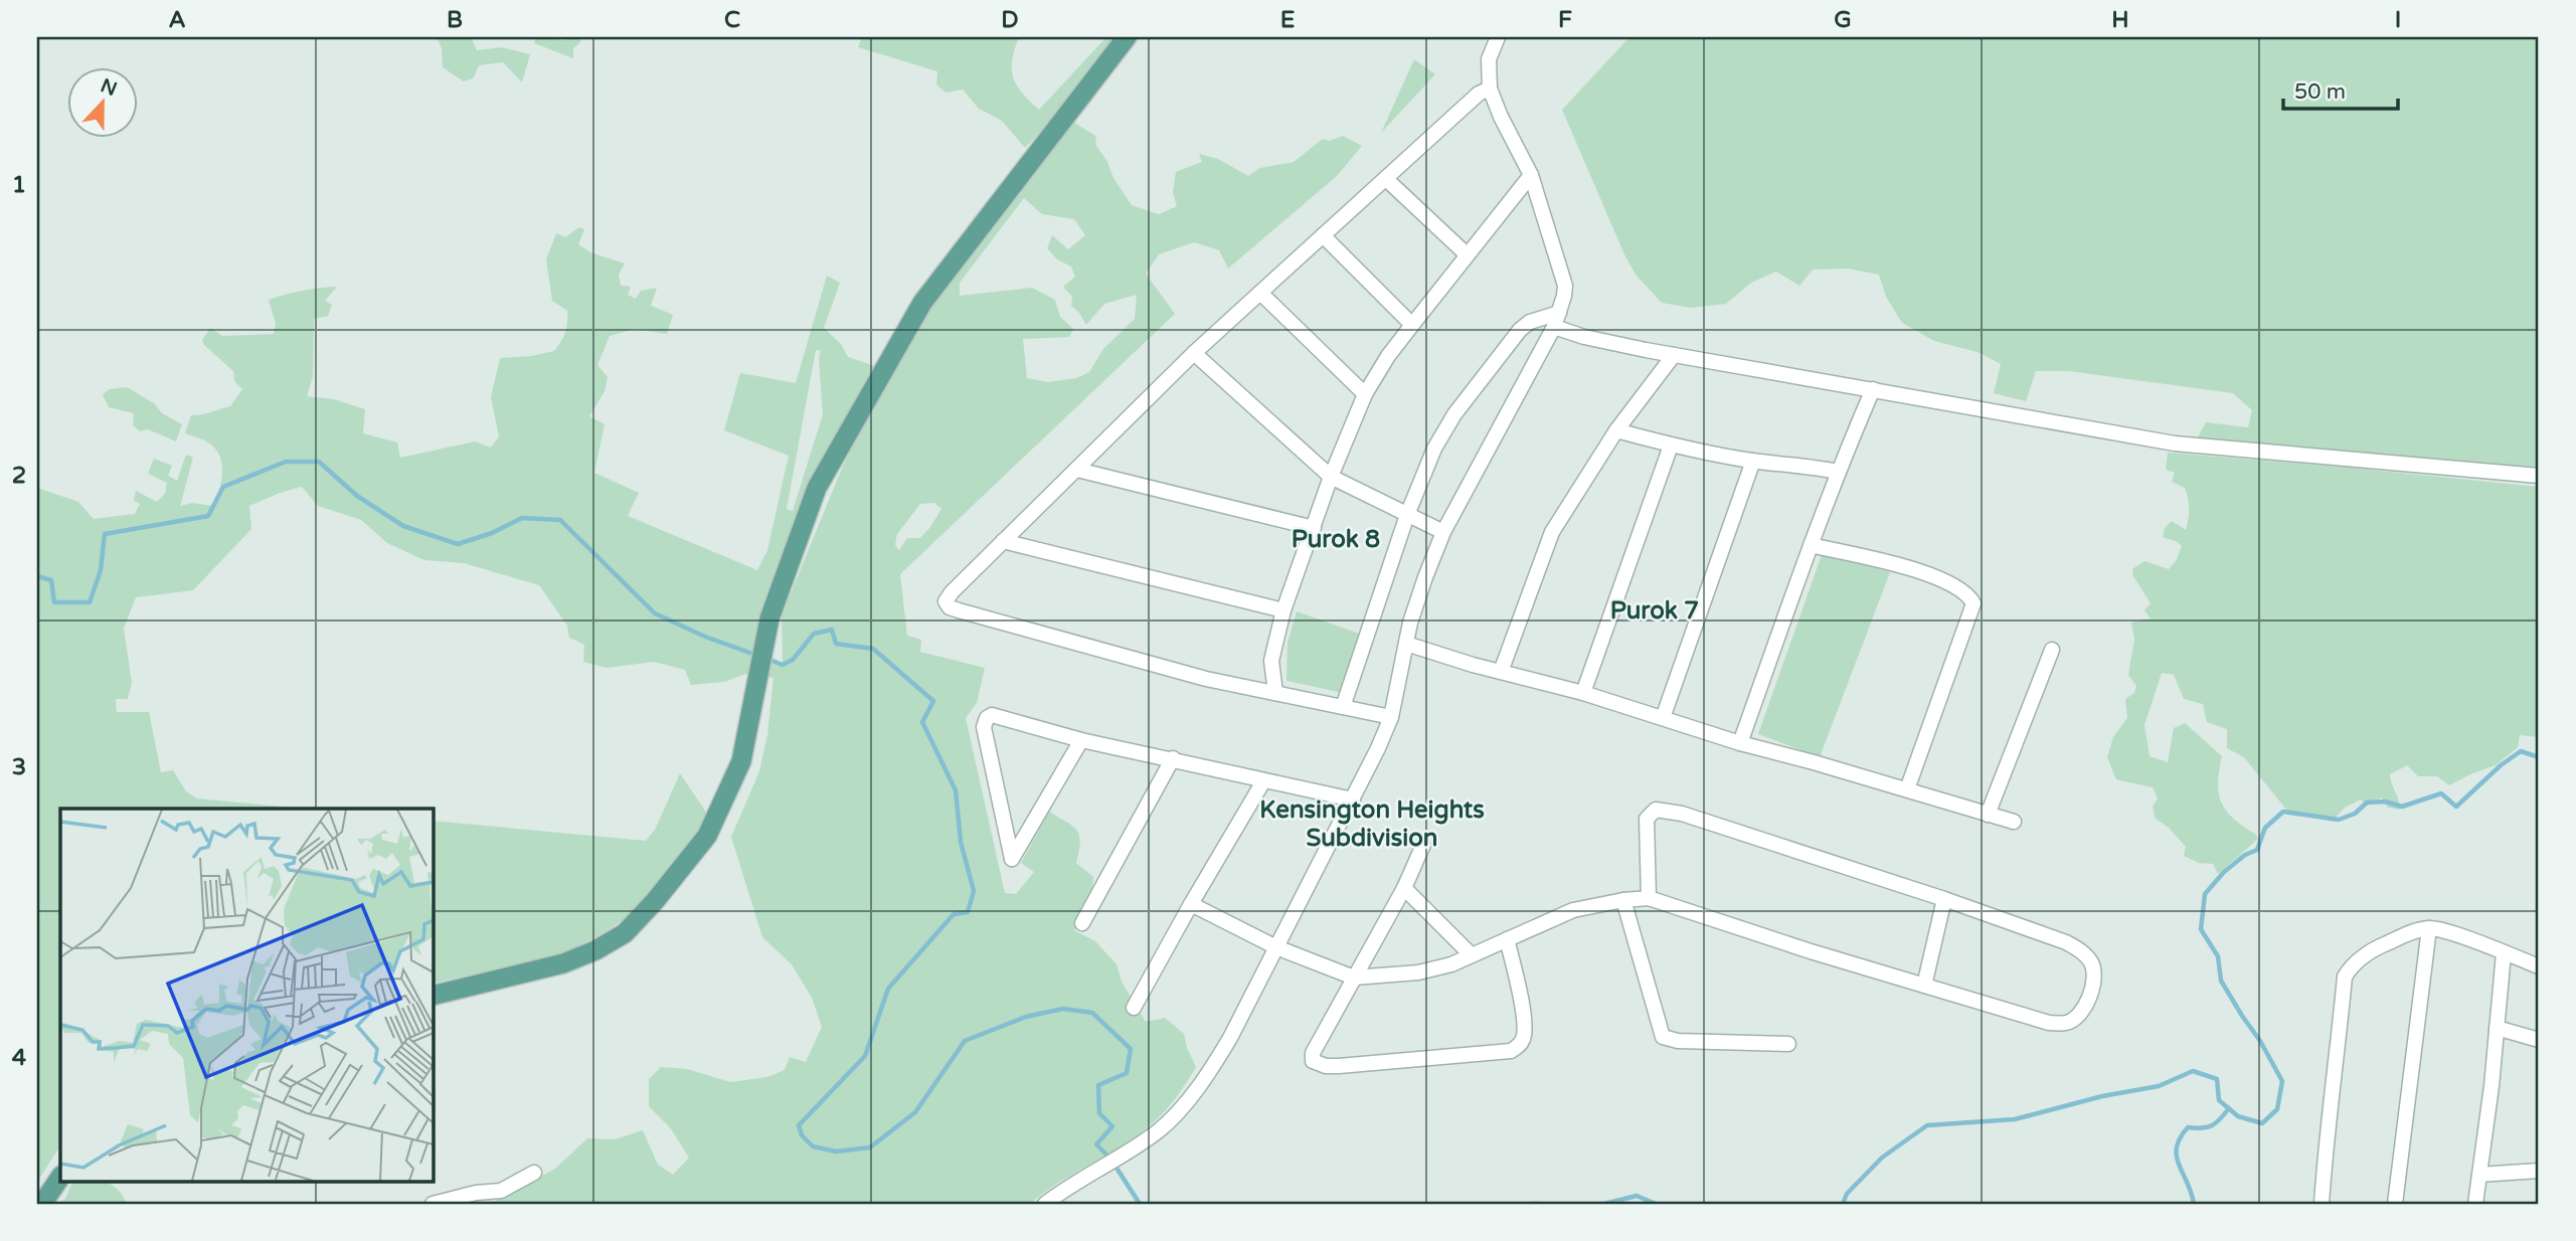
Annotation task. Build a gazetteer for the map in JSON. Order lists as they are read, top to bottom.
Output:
{
  "districts": ["Purok 8", "Purok 7", "Kensington Heights Subdivision"],
  "scale_bar": "50 m",
  "north": "top",
  "grid": {
    "columns": [
      "A",
      "B",
      "C",
      "D",
      "E",
      "F",
      "G",
      "H",
      "I"
    ],
    "rows": [
      "1",
      "2",
      "3",
      "4"
    ]
  }
}
